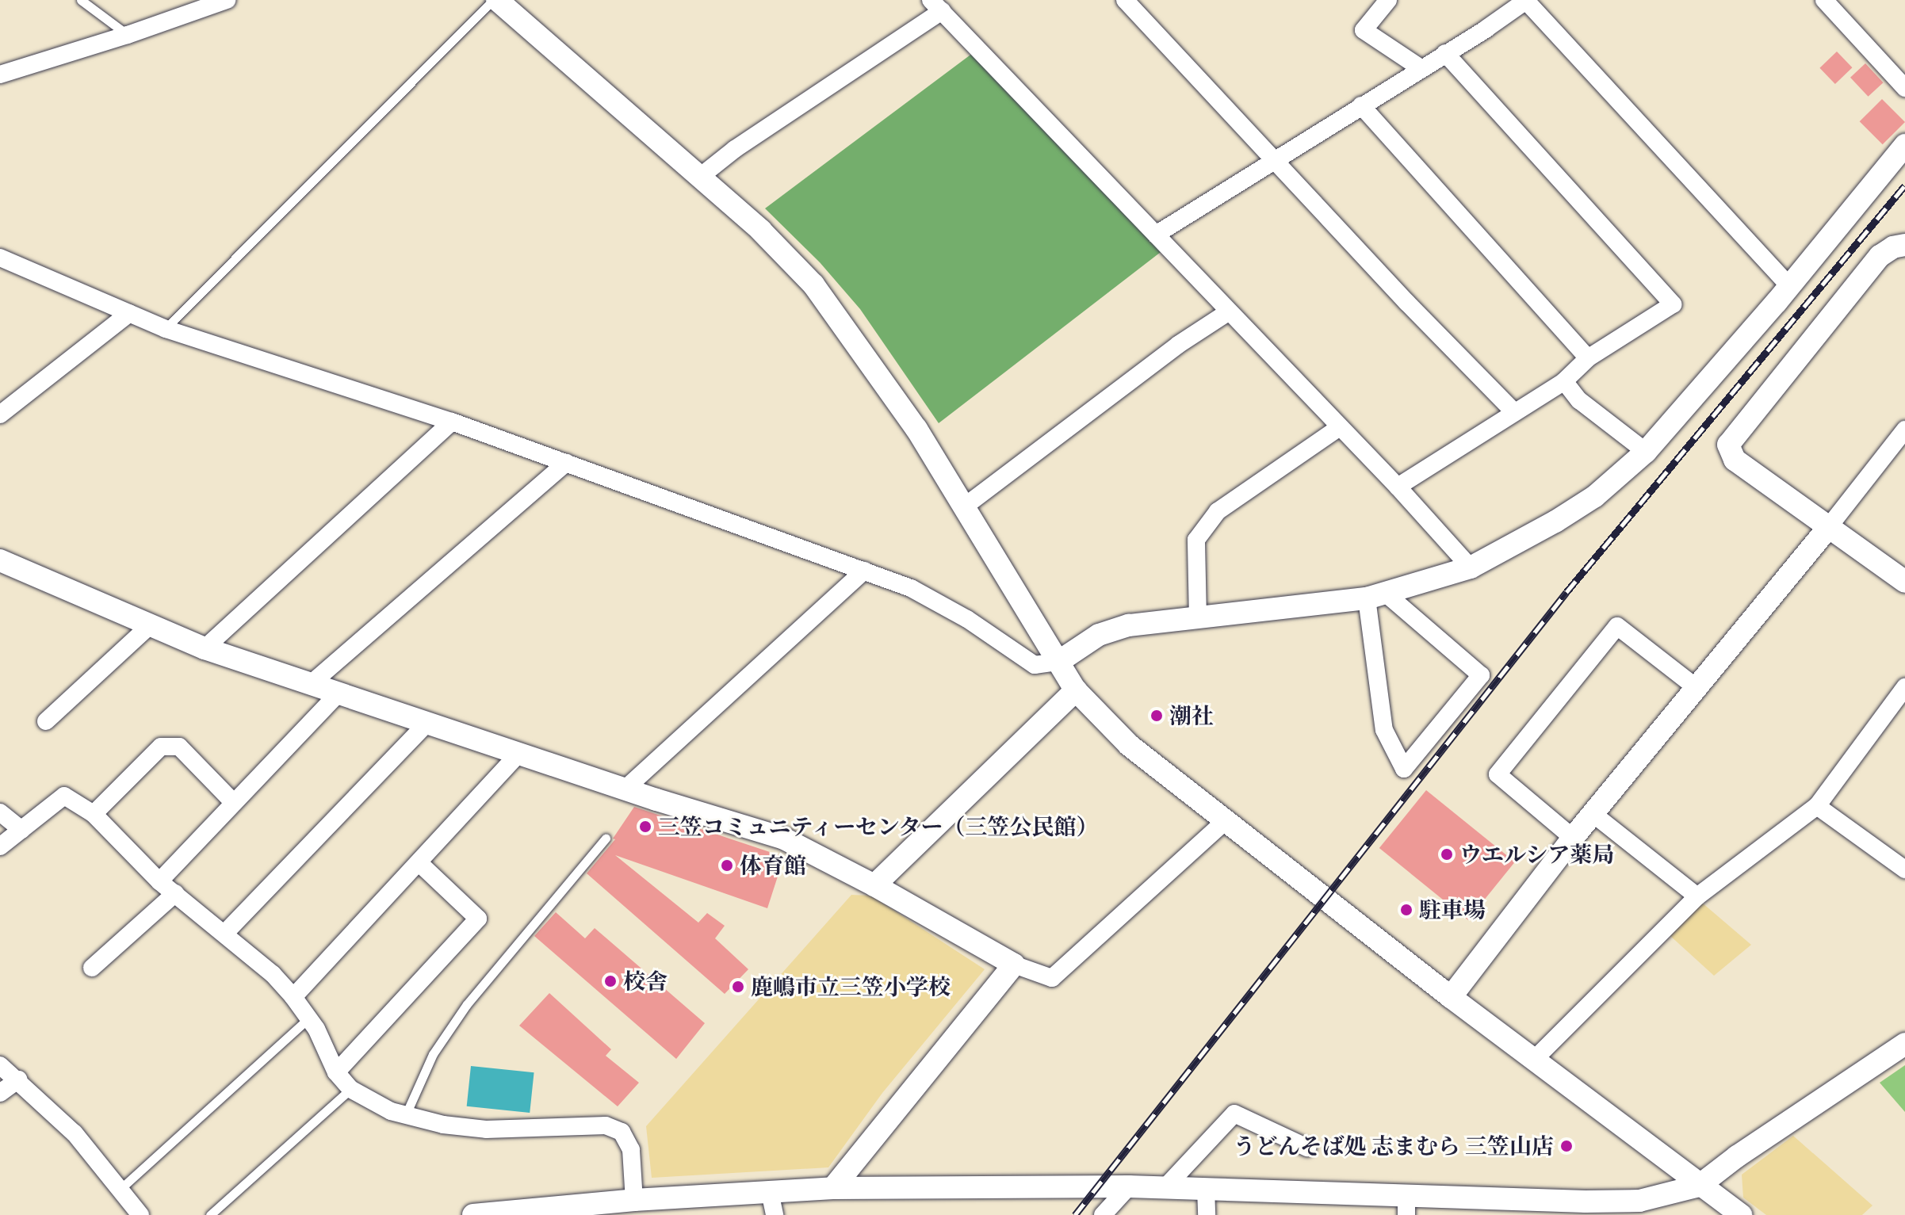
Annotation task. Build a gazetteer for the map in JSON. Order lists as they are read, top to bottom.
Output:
{
  "places": [
    "潮社",
    "三笠コミュニティーセンター（三笠公民館）",
    "ウエルシア薬局",
    "体育館",
    "駐車場",
    "校舎",
    "鹿嶋市立三笠小学校",
    "うどんそば処 志まむら 三笠山店"
  ]
}
